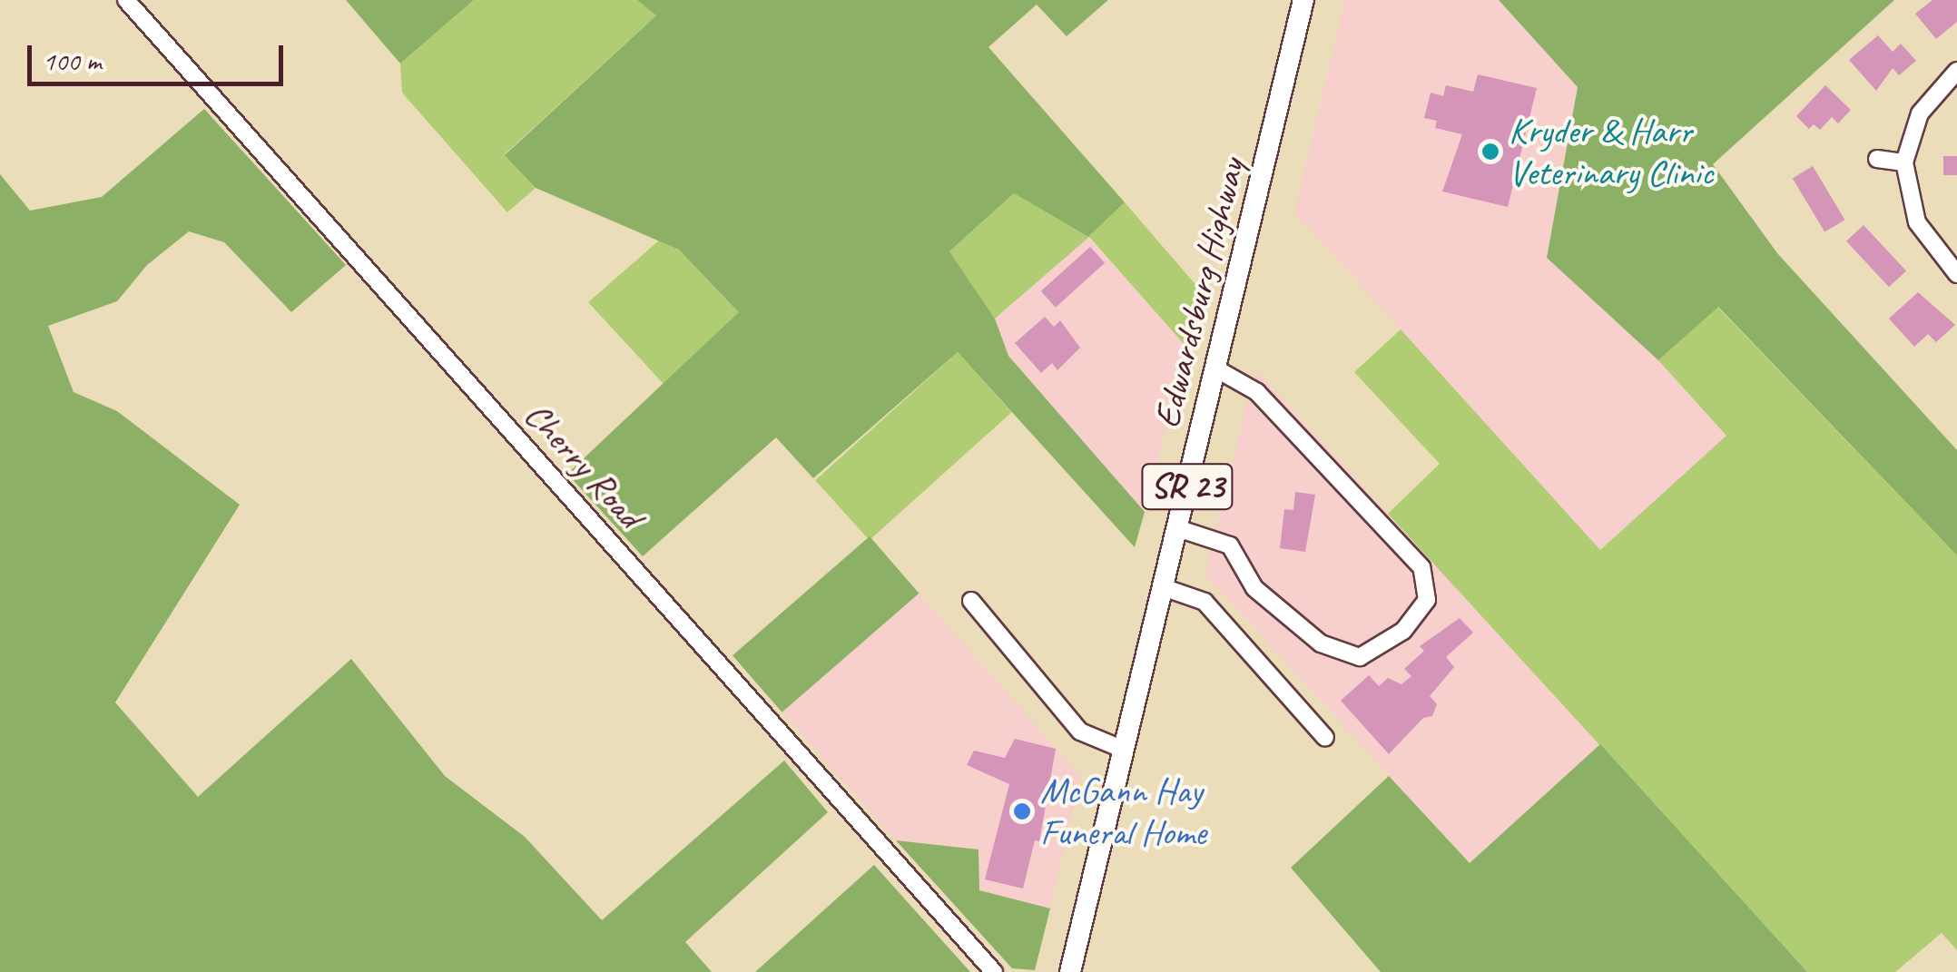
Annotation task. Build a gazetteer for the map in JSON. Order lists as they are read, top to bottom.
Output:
{
  "streets": {
    "main road": ["Edwardsburg Highway", "SR 23"],
    "street": ["Cherry Road"]
  },
  "places": ["Kryder & Harr Veterinary Clinic", "McGann Hay Funeral Home"],
  "scale_bar": "100 m"
}
